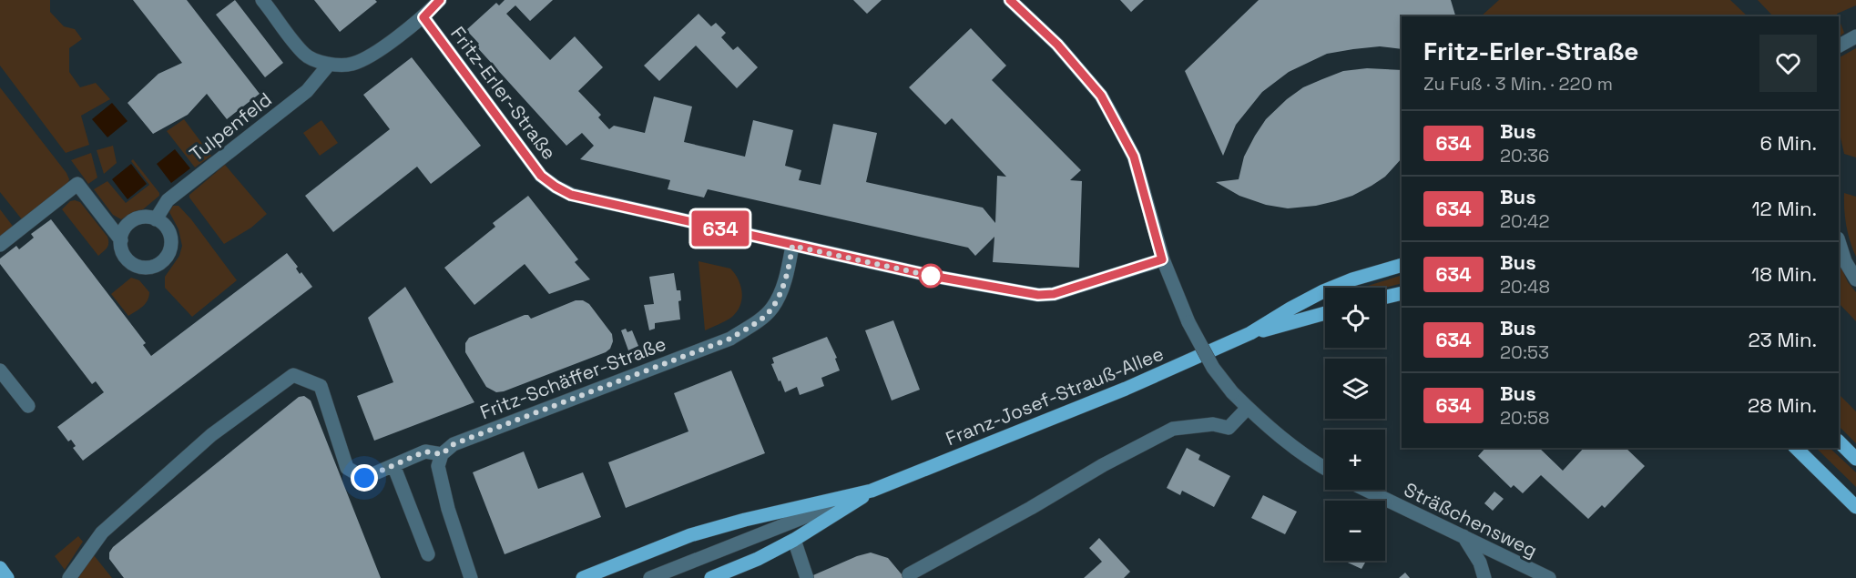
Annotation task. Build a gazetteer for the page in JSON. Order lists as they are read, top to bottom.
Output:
{
  "streets": {
    "main road": ["Franz-Josef-Strauß-Allee"],
    "street": [
      "Fritz-Erler-Straße",
      "Tulpenfeld",
      "Fritz-Schäffer-Straße",
      "Sträßchensweg"
    ]
  },
  "crossings": [
    ["Fritz-Erler-Straße", "Fritz-Schäffer-Straße"]
  ],
  "lines": ["bus line 634"],
  "page": {
    "on_map": "634",
    "heading": ["Fritz-Erler-Straße", "Zu Fuß · 3 Min. · 220 m"],
    "list": [
      {
        "mark": "634",
        "name": "Bus",
        "note": "20:36",
        "value": "6 Min."
      },
      {
        "mark": "634",
        "name": "Bus",
        "note": "20:42",
        "value": "12 Min."
      },
      {
        "mark": "634",
        "name": "Bus",
        "note": "20:48",
        "value": "18 Min."
      },
      {
        "mark": "634",
        "name": "Bus",
        "note": "20:53",
        "value": "23 Min."
      },
      {
        "mark": "634",
        "name": "Bus",
        "note": "20:58",
        "value": "28 Min."
      }
    ],
    "map_buttons": ["+", "−"]
  }
}
